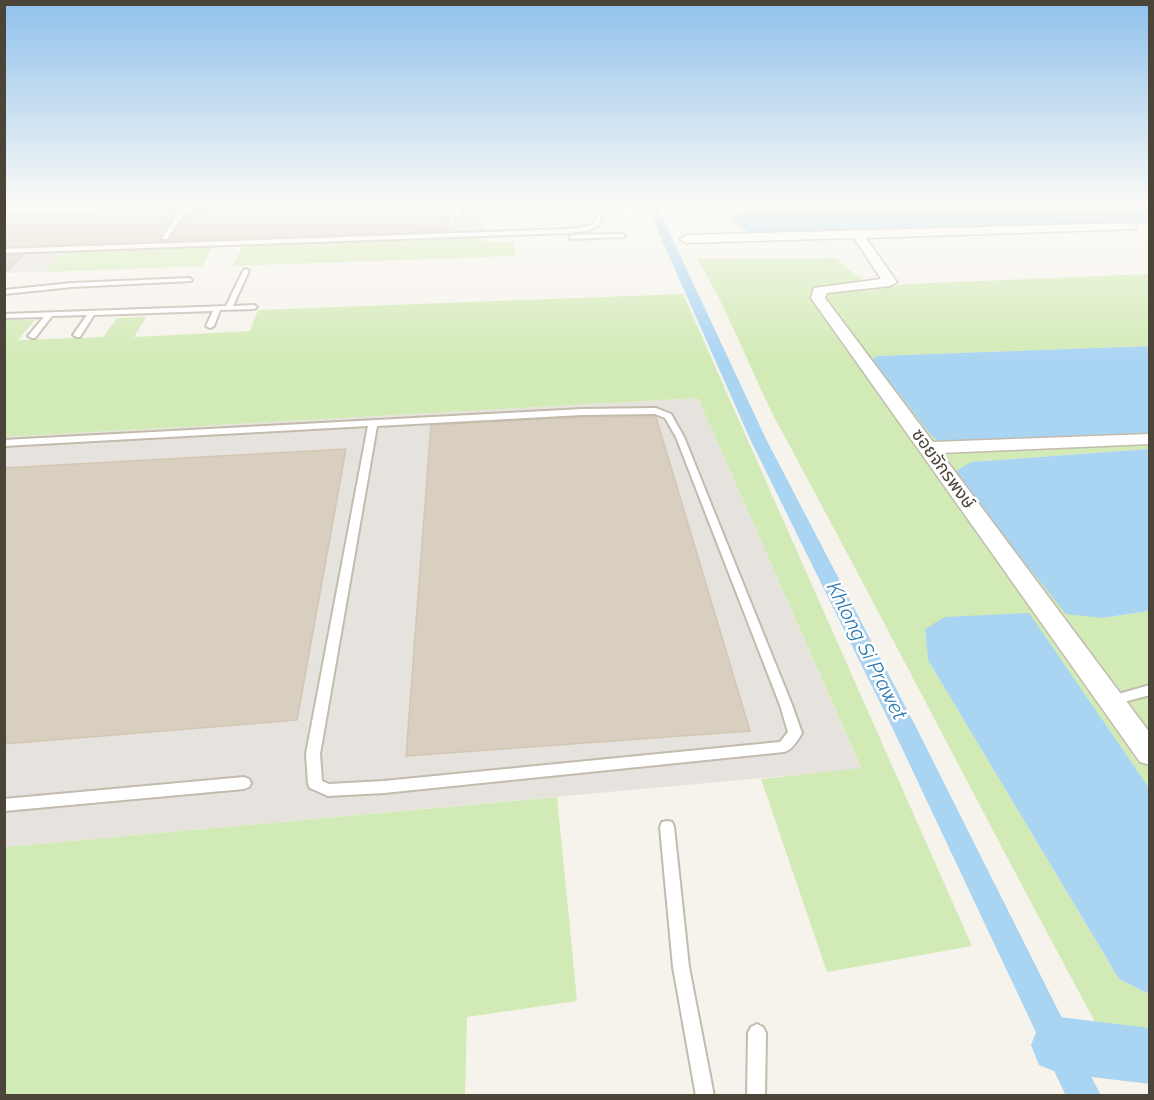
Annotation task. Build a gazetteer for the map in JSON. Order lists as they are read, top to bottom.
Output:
{
  "streets": {
    "street": ["ซอยจักรพงษ์"]
  },
  "water": ["Khlong Si Prawet"]
}
